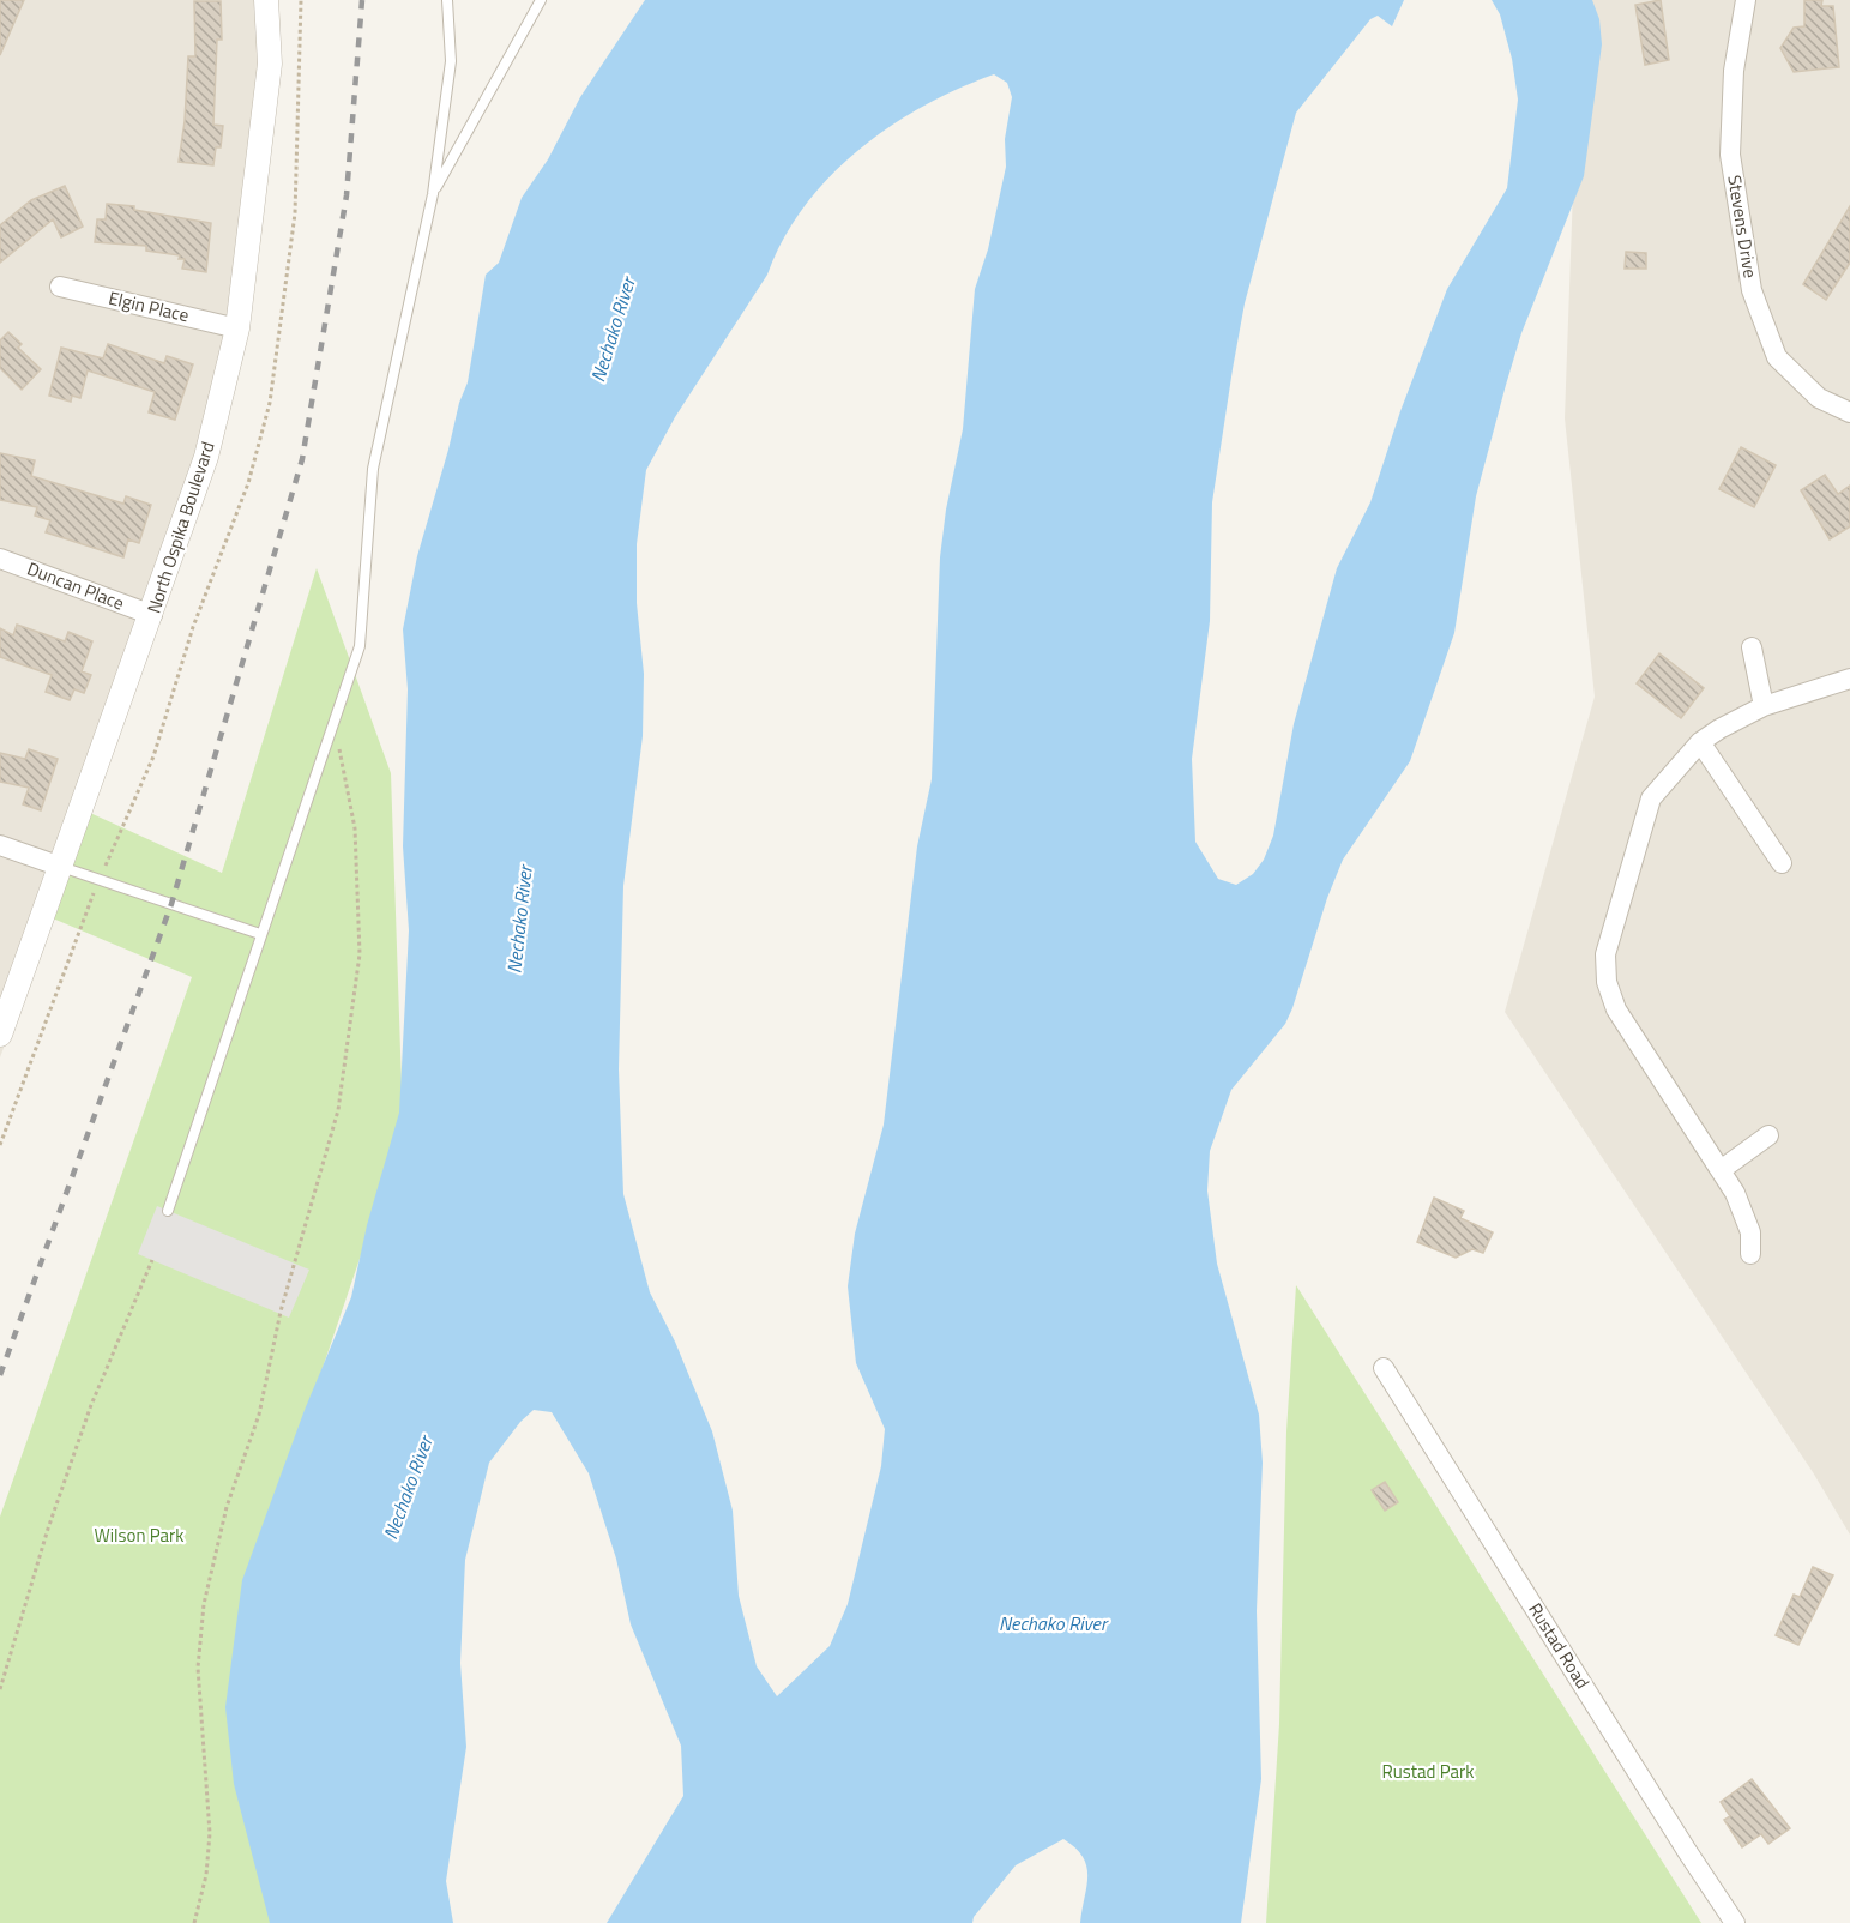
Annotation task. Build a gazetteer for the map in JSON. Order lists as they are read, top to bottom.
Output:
{
  "streets": {
    "street": [
      "Stevens Drive",
      "Elgin Place",
      "North Ospika Boulevard",
      "Duncan Place",
      "Rustad Road"
    ]
  },
  "crossings": [
    ["Elgin Place", "North Ospika Boulevard"],
    ["North Ospika Boulevard", "Duncan Place"]
  ],
  "water": ["Nechako River"],
  "parks": ["Wilson Park", "Rustad Park"]
}
